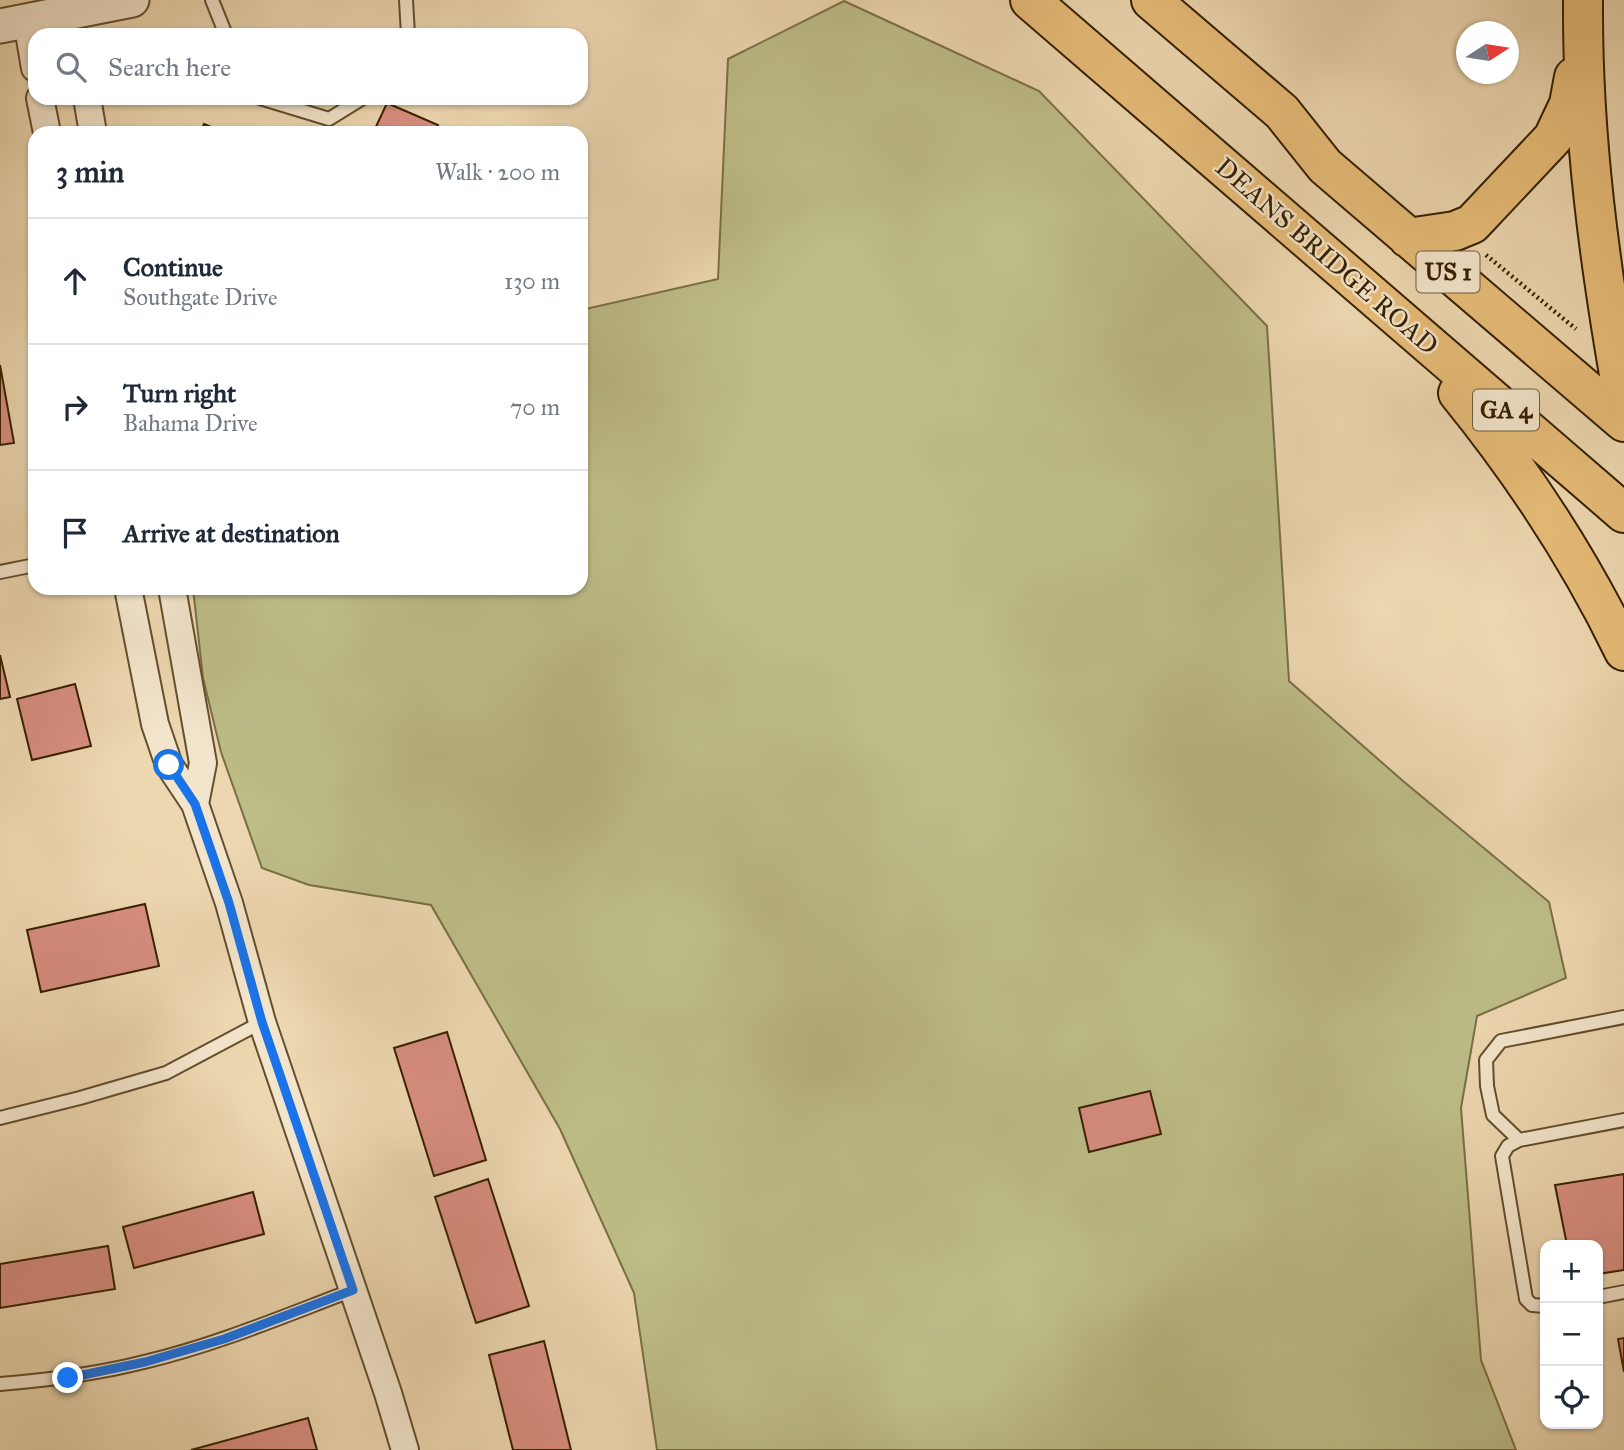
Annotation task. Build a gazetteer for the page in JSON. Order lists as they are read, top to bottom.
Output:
{
  "streets": {
    "highway": ["DEANS BRIDGE ROAD", "US 1", "GA 4"]
  },
  "crossings": [
    ["DEANS BRIDGE ROAD", "US 1"]
  ],
  "north": "right",
  "page": {
    "search": "Search here",
    "heading": ["3 min", "Walk · 200 m"],
    "list": [
      ["Continue", "Southgate Drive", "130 m"],
      ["Turn right", "Bahama Drive", "70 m"],
      "Arrive at destination"
    ],
    "map_buttons": ["+", "−"]
  }
}
